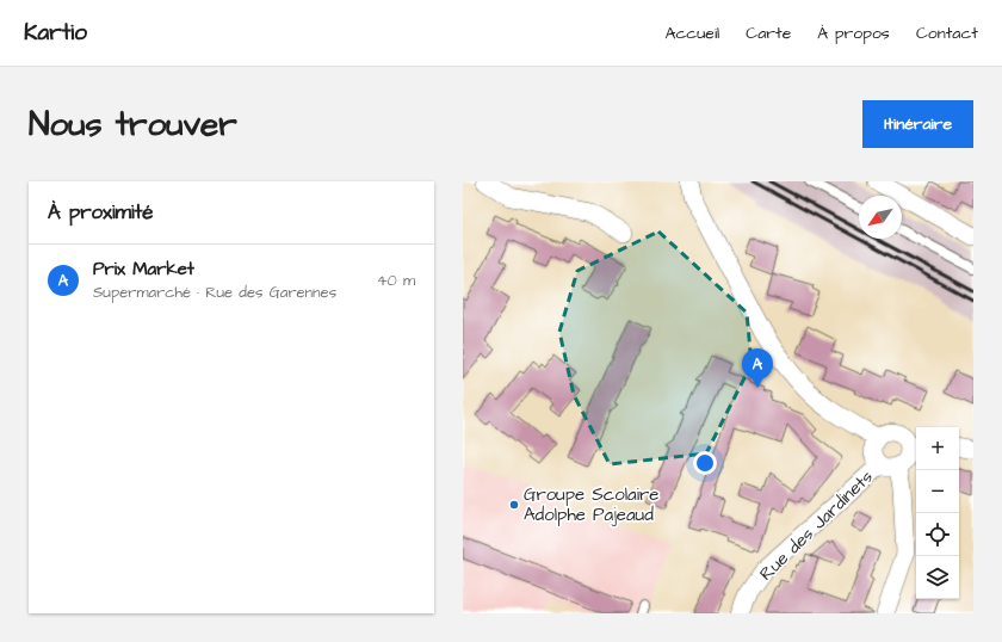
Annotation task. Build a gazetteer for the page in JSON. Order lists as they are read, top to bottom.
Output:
{
  "streets": {
    "street": ["Rue des Jardinets"]
  },
  "places": ["Groupe Scolaire Adolphe Pajeaud"],
  "north": "bottom left",
  "page": {
    "header": "Kartio",
    "nav": [
      "Accueil",
      "Carte",
      "À propos",
      "Contact"
    ],
    "buttons": "Itinéraire",
    "title": "Nous trouver",
    "heading": "À proximité",
    "list": [
      {
        "mark": "A",
        "name": "Prix Market",
        "note": "Supermarché · Rue des Garennes",
        "value": "40 m"
      }
    ],
    "pins": "A",
    "map_buttons": ["+", "−"]
  }
}
